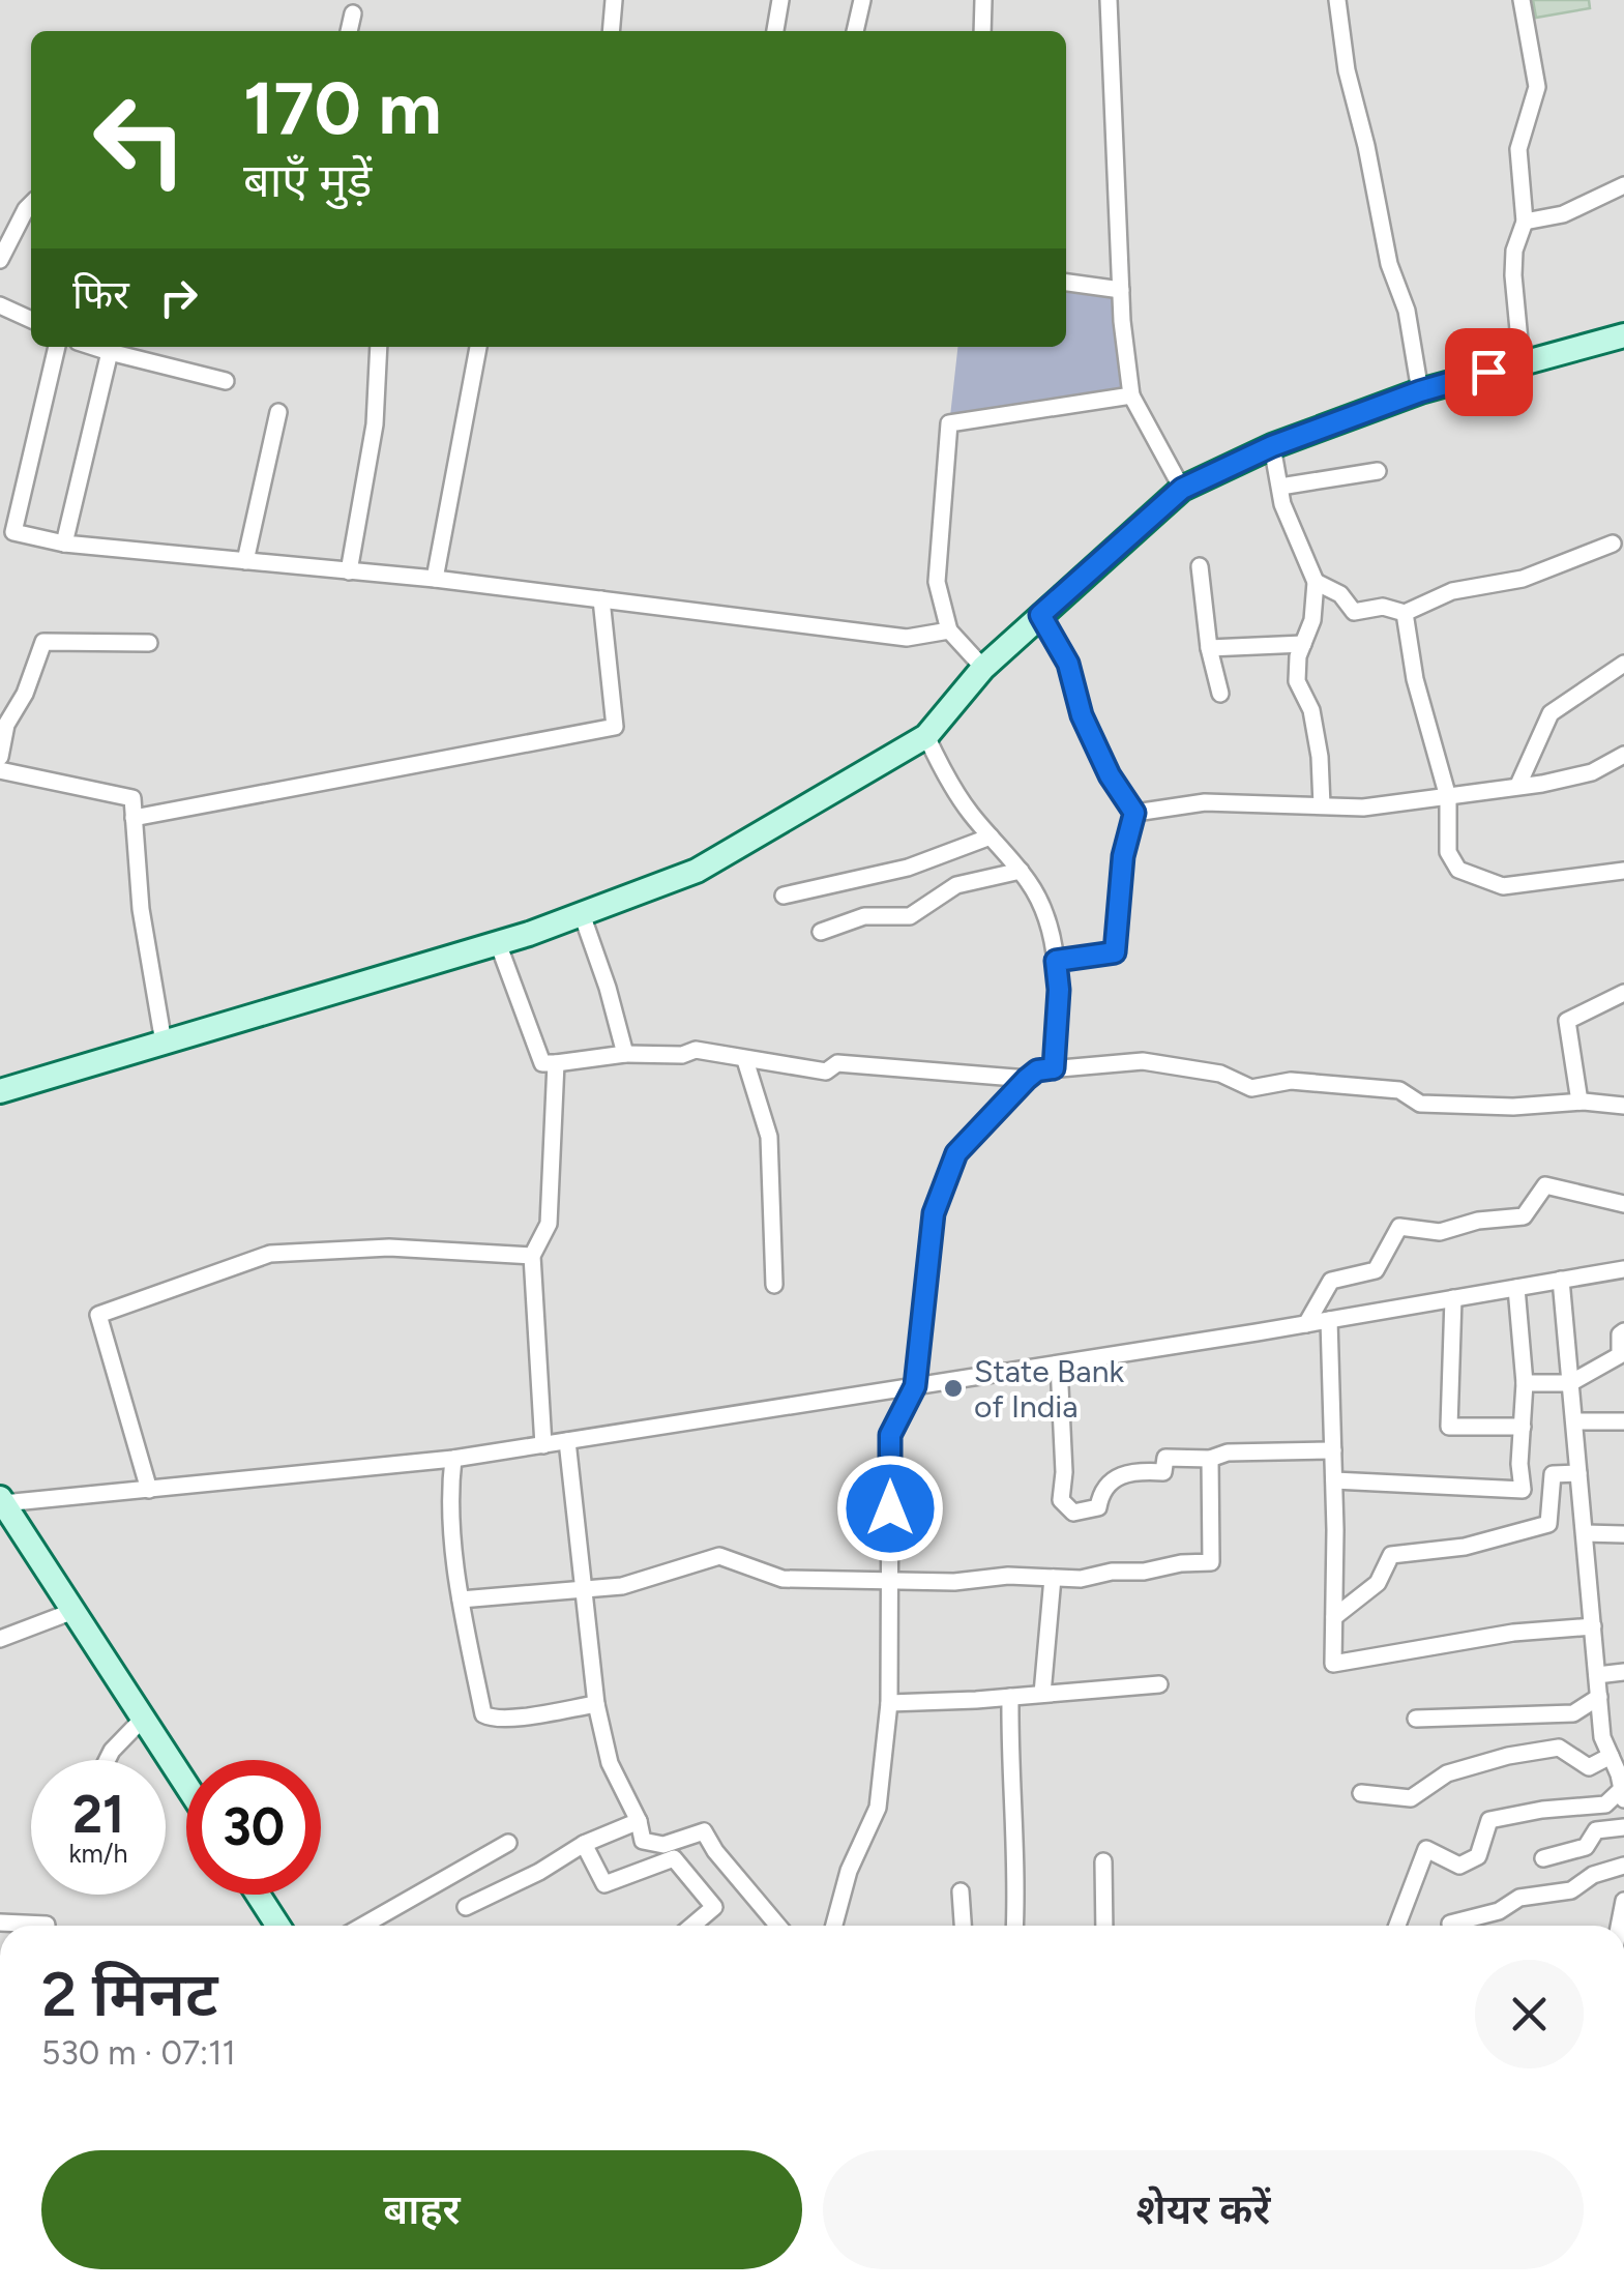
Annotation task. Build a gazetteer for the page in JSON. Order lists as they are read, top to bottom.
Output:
{
  "places": ["State Bank of India"],
  "page": {
    "turn": ["170 m", "बाएँ मुड़ें"],
    "then": "फिर",
    "speed": "21 km/h",
    "limit": "30",
    "heading": ["2 मिनट", "530 m · 07:11"],
    "buttons": ["बाहर", "शेयर करें"]
  }
}
